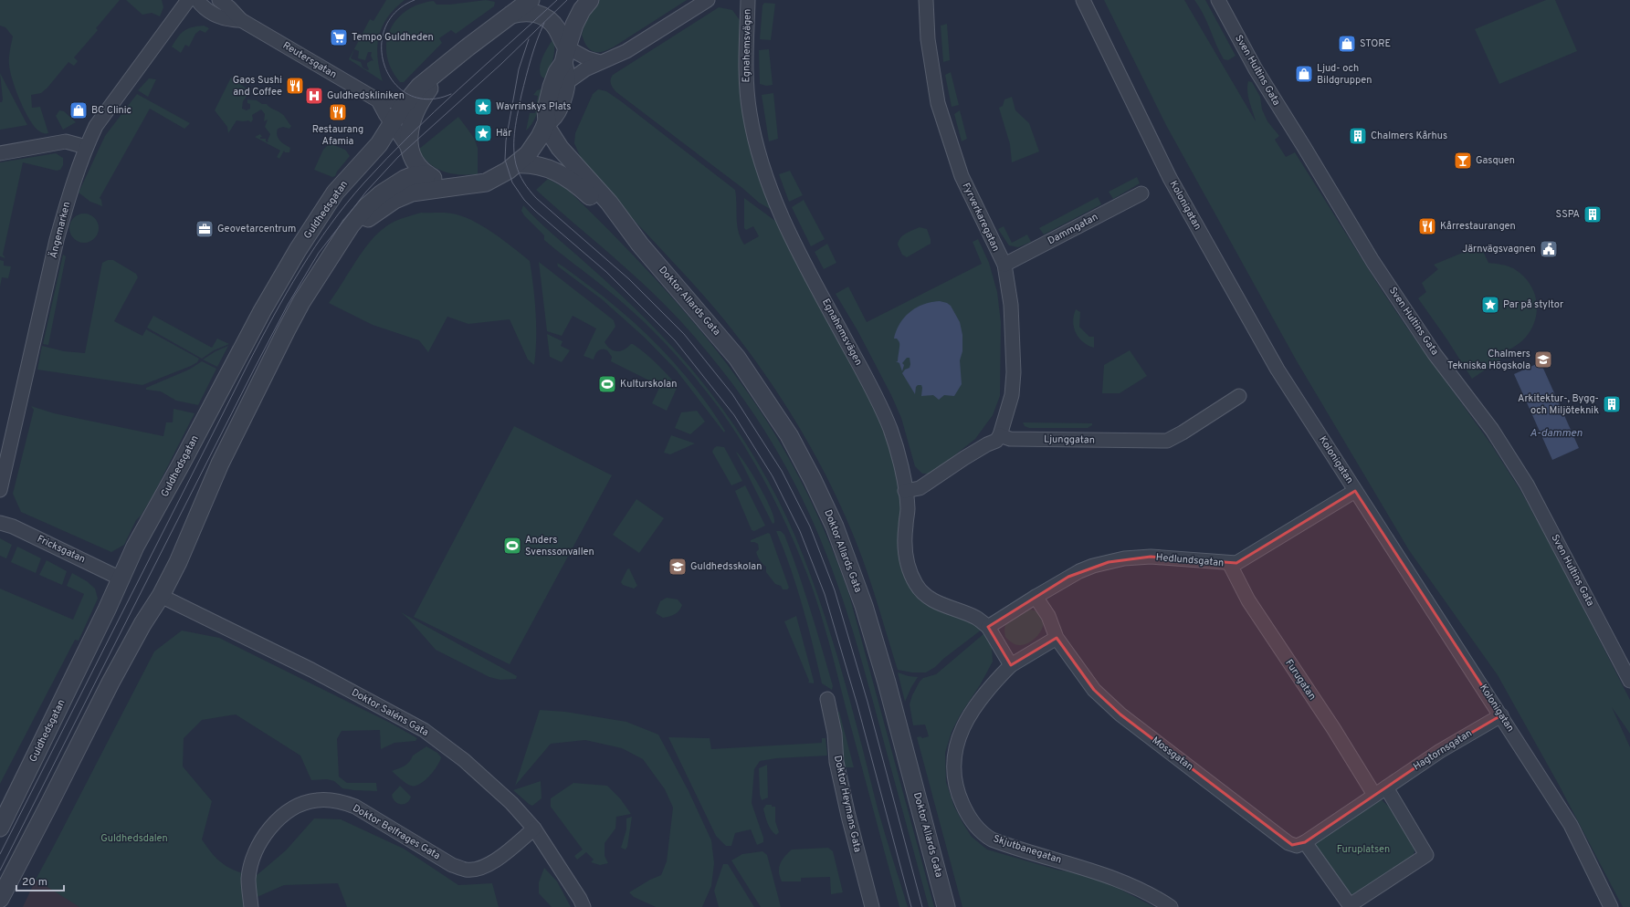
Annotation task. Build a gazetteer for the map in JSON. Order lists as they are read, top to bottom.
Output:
{
  "streets": {
    "street": [
      "Egnahemsvägen",
      "Reutersgatan",
      "Sven Hultins Gata",
      "Kolonigatan",
      "Guldhedsgatan",
      "Fyrverkaregatan",
      "Dammgatan",
      "Ängemarken",
      "Doktor Allards Gata",
      "Ljunggatan",
      "Fricksgatan",
      "Hedlundsgatan",
      "Furugatan",
      "Doktor Saléns Gata",
      "Hagtornsgatan",
      "Mossgatan",
      "Doktor Heymans Gata",
      "Doktor Belfrages Gata",
      "Skjutbanegatan"
    ]
  },
  "crossings": [
    ["Egnahemsvägen", "Hedlundsgatan"],
    ["Reutersgatan", "Guldhedsgatan"],
    ["Kolonigatan", "Hedlundsgatan"],
    ["Kolonigatan", "Hagtornsgatan"],
    ["Guldhedsgatan", "Doktor Allards Gata"],
    ["Guldhedsgatan", "Fricksgatan"],
    ["Guldhedsgatan", "Doktor Saléns Gata"],
    ["Fyrverkaregatan", "Dammgatan"],
    ["Fyrverkaregatan", "Ljunggatan"],
    ["Hedlundsgatan", "Furugatan"],
    ["Hedlundsgatan", "Mossgatan"],
    ["Doktor Saléns Gata", "Doktor Belfrages Gata"],
    ["Mossgatan", "Skjutbanegatan"]
  ],
  "water": ["A-dammen"],
  "parks": ["Guldhedsdalen", "Furuplatsen"],
  "places": {
    "supermarket": ["Tempo Guldheden"],
    "shop": ["STORE", "Ljud- och Bildgruppen", "BC Clinic"],
    "restaurant": ["Gaos Sushi and Coffee", "Restaurang Afamia", "Kårrestaurangen"],
    "hospital": ["Guldhedskliniken"],
    "place": ["Wavrinskys Plats", "Här", "Par på styltor"],
    "building": ["Chalmers Kårhus", "SSPA", "Arkitektur-, Bygg- och Miljöteknik"],
    "bar": ["Gasquen"],
    "office": ["Geovetarcentrum"],
    "public building": ["Järnvägsvagnen"],
    "school or university": ["Chalmers Tekniska Högskola", "Guldhedsskolan"],
    "sports": ["Kulturskolan", "Anders Svenssonvallen"]
  },
  "scale_bar": "20 m"
}
